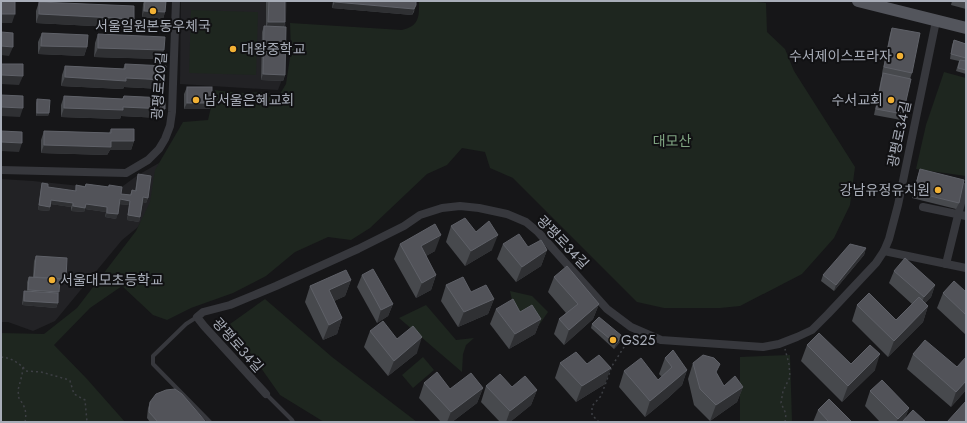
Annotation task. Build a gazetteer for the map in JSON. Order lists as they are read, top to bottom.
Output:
{
  "streets": {
    "street": ["광평로20길", "광평로34길"]
  },
  "parks": ["대모산"],
  "places": [
    "서울일원본동우체국",
    "대왕중학교",
    "수서제이스프라자",
    "남서울은혜교회",
    "수서교회",
    "강남유정유치원",
    "서울대모초등학교",
    "GS25"
  ]
}
